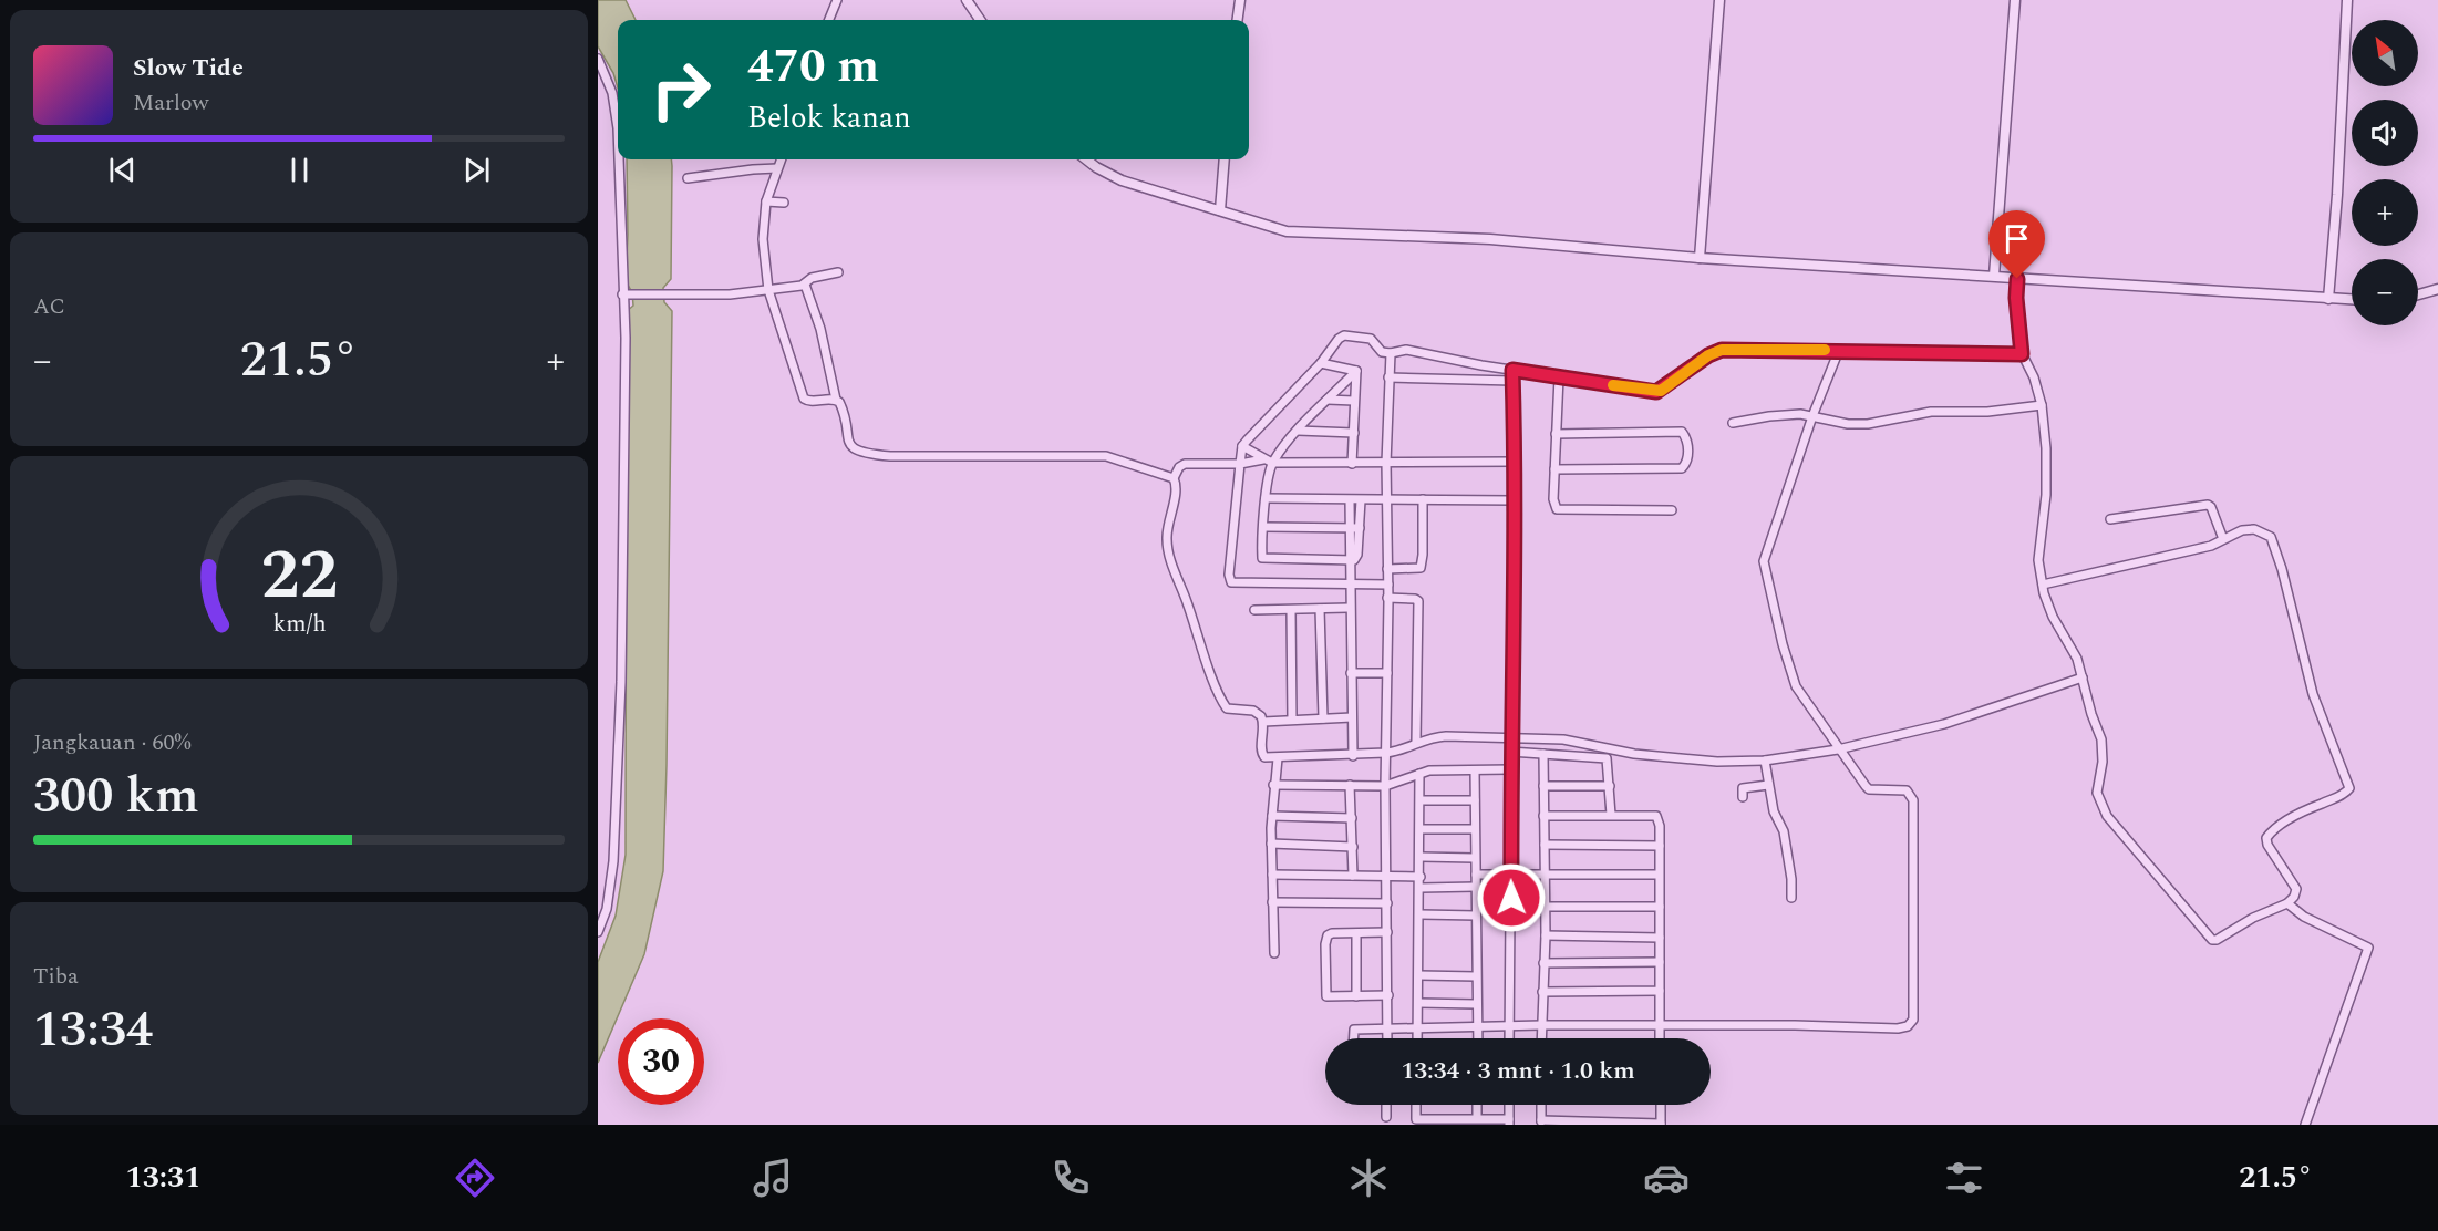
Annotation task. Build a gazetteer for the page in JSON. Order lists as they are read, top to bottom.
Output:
{
  "north": "top left",
  "page": {
    "map_buttons": ["+", "−"],
    "turn": ["470 m", "Belok kanan"],
    "song": ["Slow Tide", "Marlow"],
    "tile": [
      "AC",
      ["Jangkauan · 60%", "300 km"],
      ["Tiba", "13:34"]
    ],
    "heat": ["−", "21.5°", "+"],
    "limit": "30",
    "trip": "13:34 · 3 mnt · 1.0 km",
    "tabs": ["13:31", "21.5°"],
    "gauge": ["22", "km/h"]
  }
}
